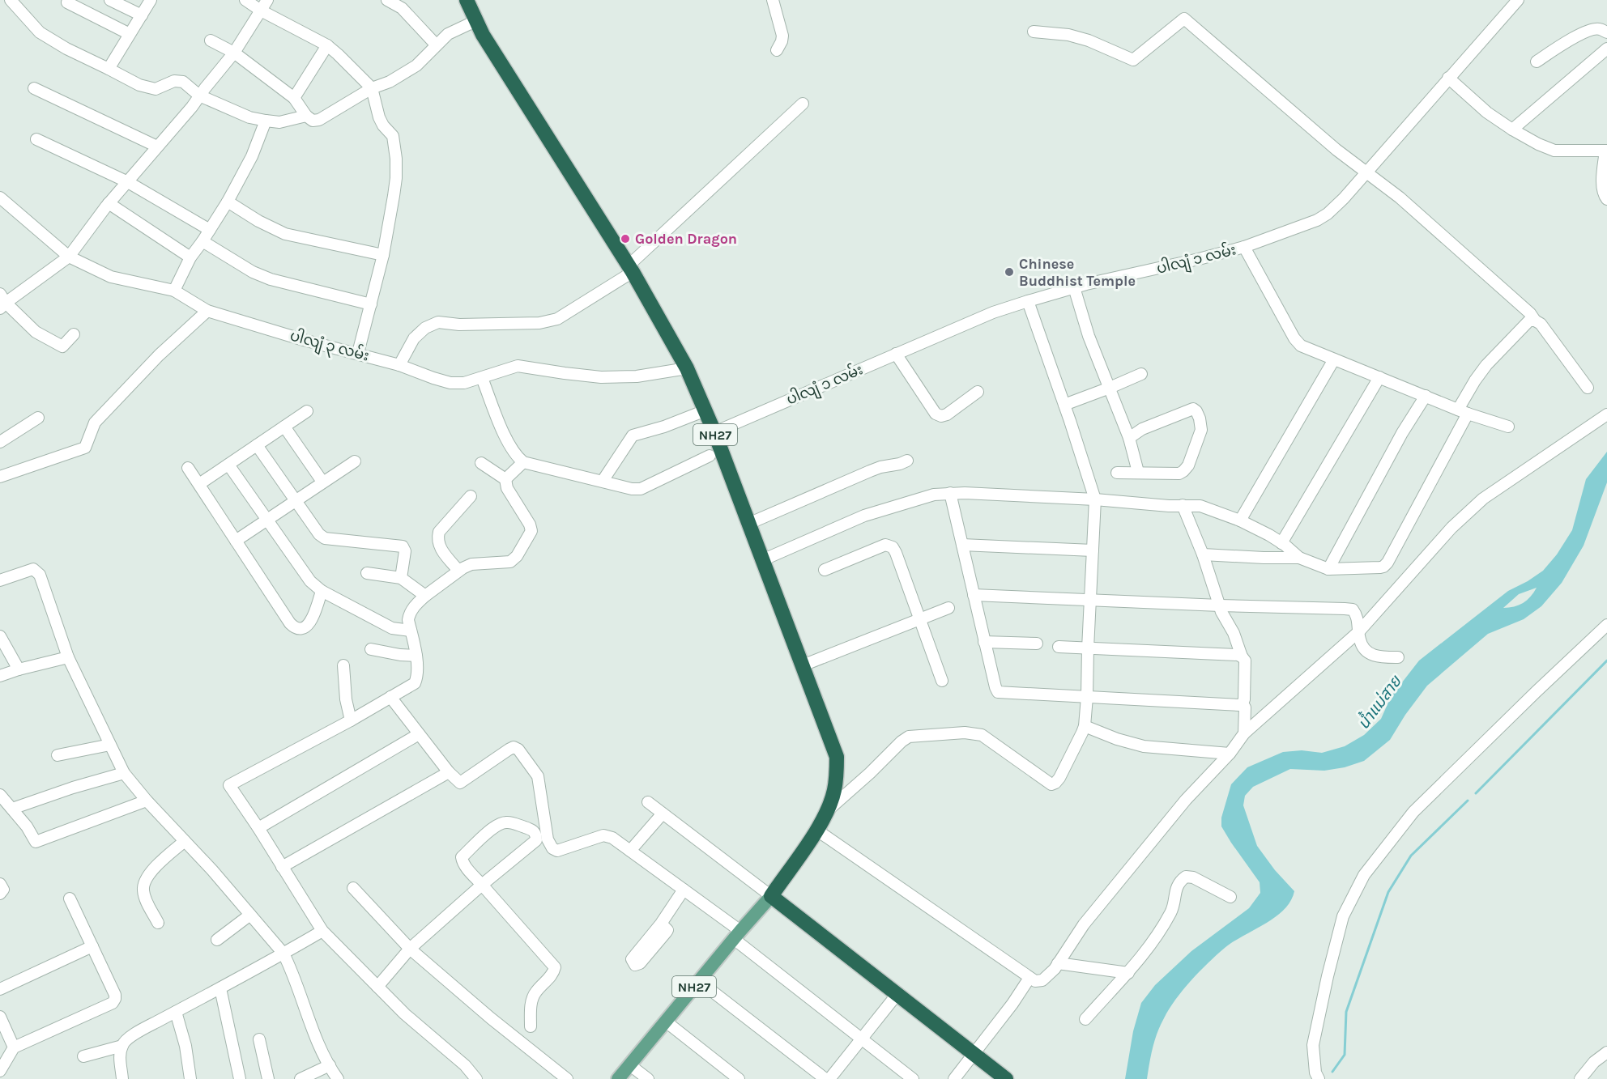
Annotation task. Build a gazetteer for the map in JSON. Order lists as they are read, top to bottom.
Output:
{
  "streets": {
    "highway": ["NH27"],
    "street": ["ပါလျံ ၁ လမ်း", "ပါလျံ ၃ လမ်း"]
  },
  "crossings": [
    ["ပါလျံ ၁ လမ်း", "NH27"],
    ["ပါလျံ ၃ လမ်း", "NH27"]
  ],
  "water": ["น้ำแม่สาย"],
  "places": ["Golden Dragon", "Chinese Buddhist Temple"]
}
